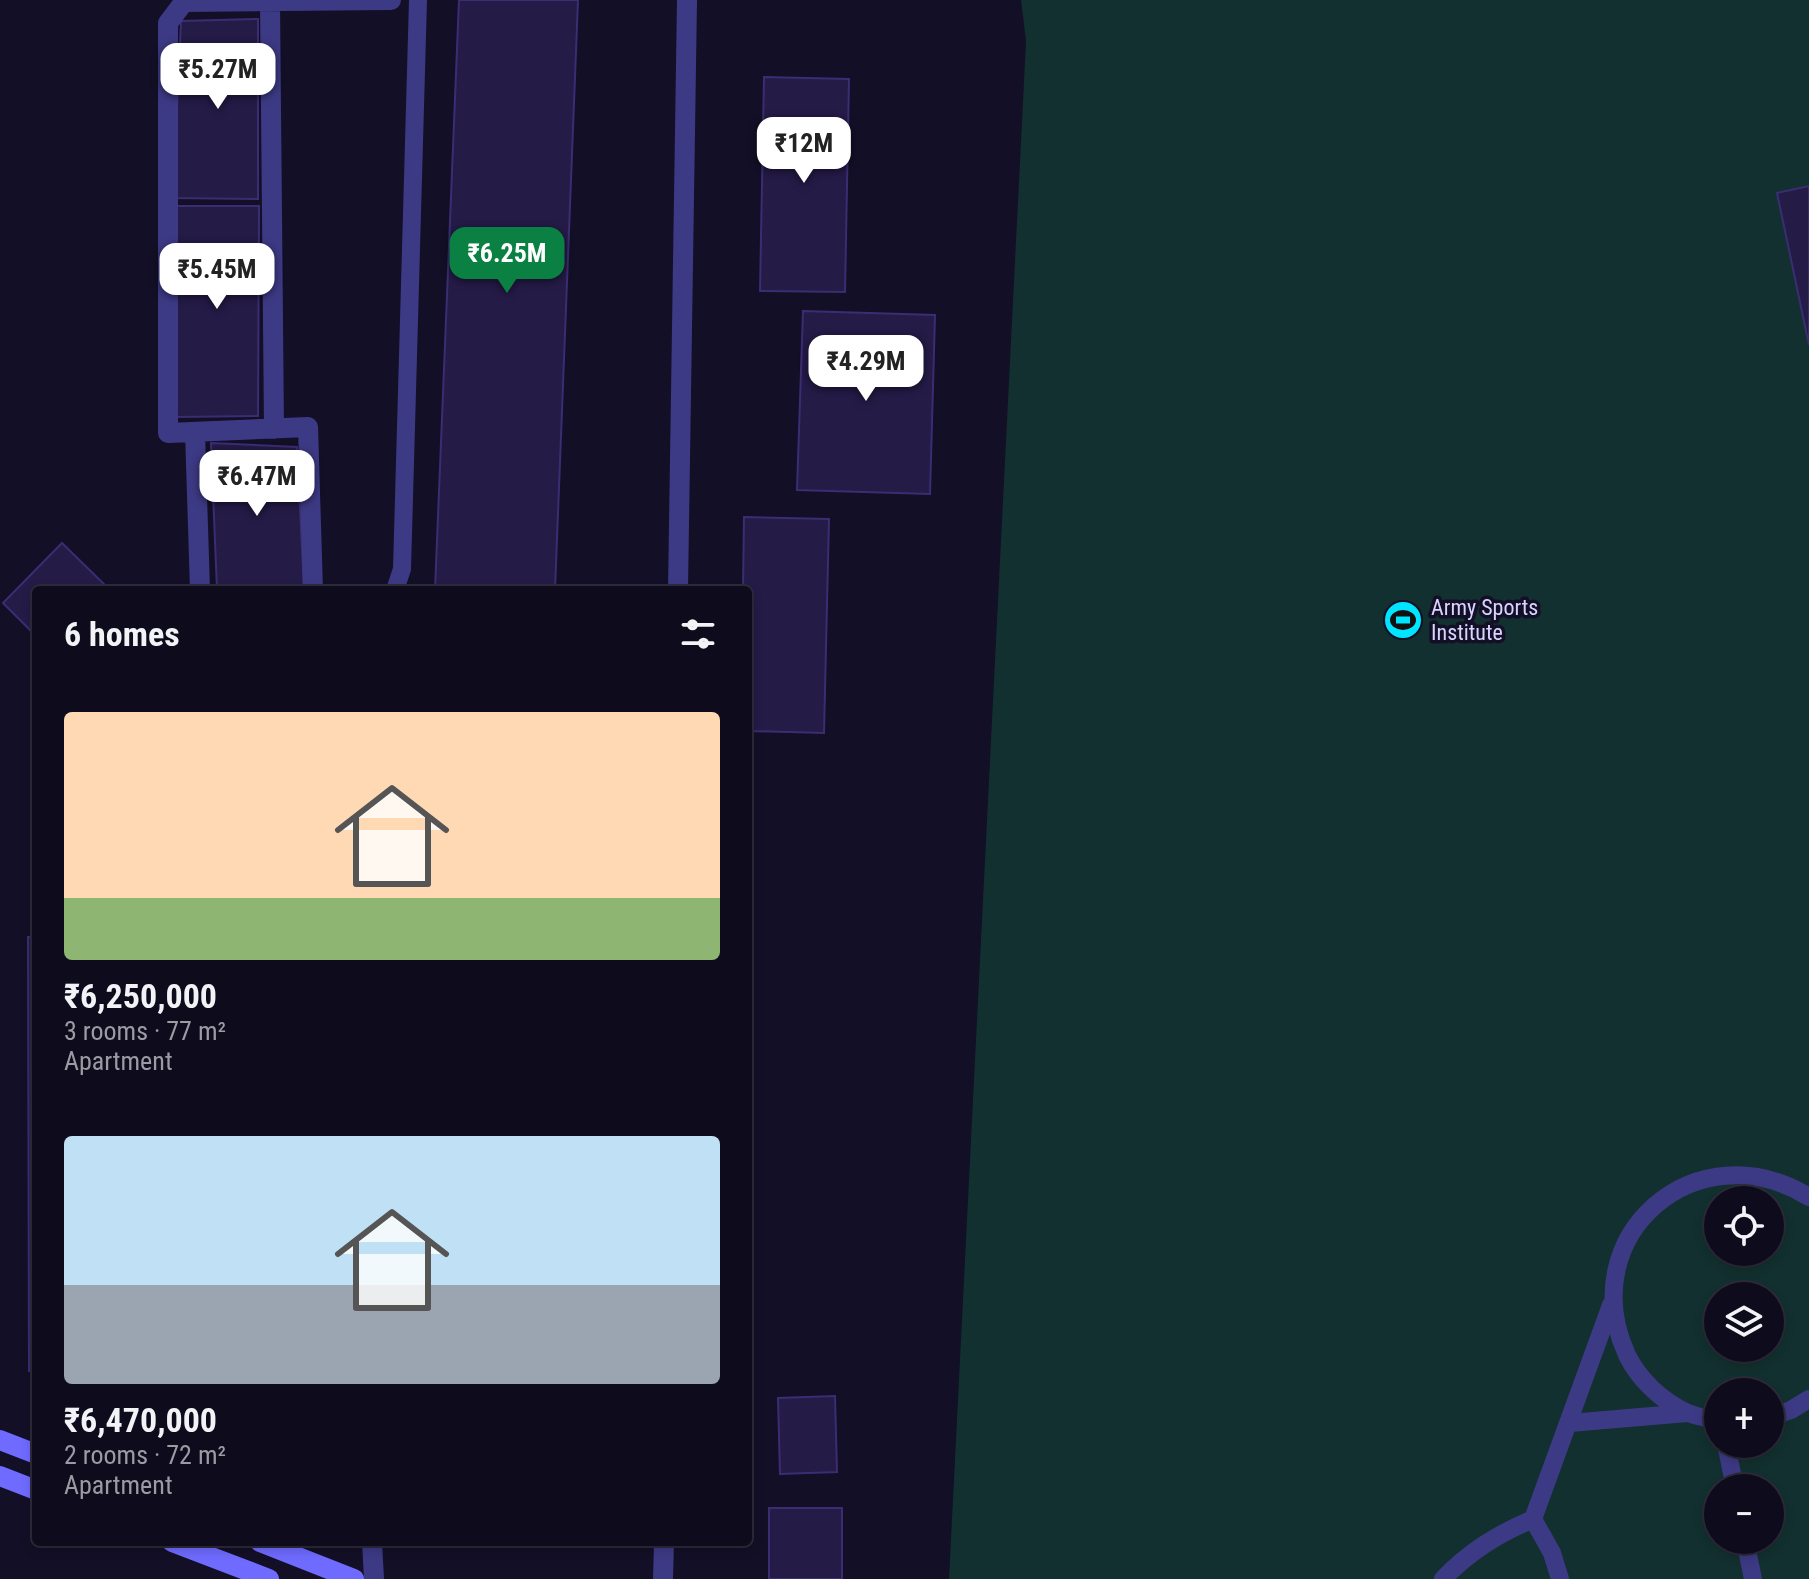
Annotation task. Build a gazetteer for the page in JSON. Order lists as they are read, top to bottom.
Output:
{
  "places": {
    "sports": ["Army Sports Institute"]
  },
  "page": {
    "price": [
      "₹5.27M",
      "₹12M",
      "₹6.25M",
      "₹5.45M",
      "₹4.29M",
      "₹6.47M"
    ],
    "heading": "6 homes",
    "list": [
      {
        "name": "₹6,250,000",
        "note": "3 rooms · 77 m² · Apartment"
      },
      {
        "name": "₹6,470,000",
        "note": "2 rooms · 72 m² · Apartment"
      }
    ],
    "map_buttons": ["+", "−"]
  }
}
